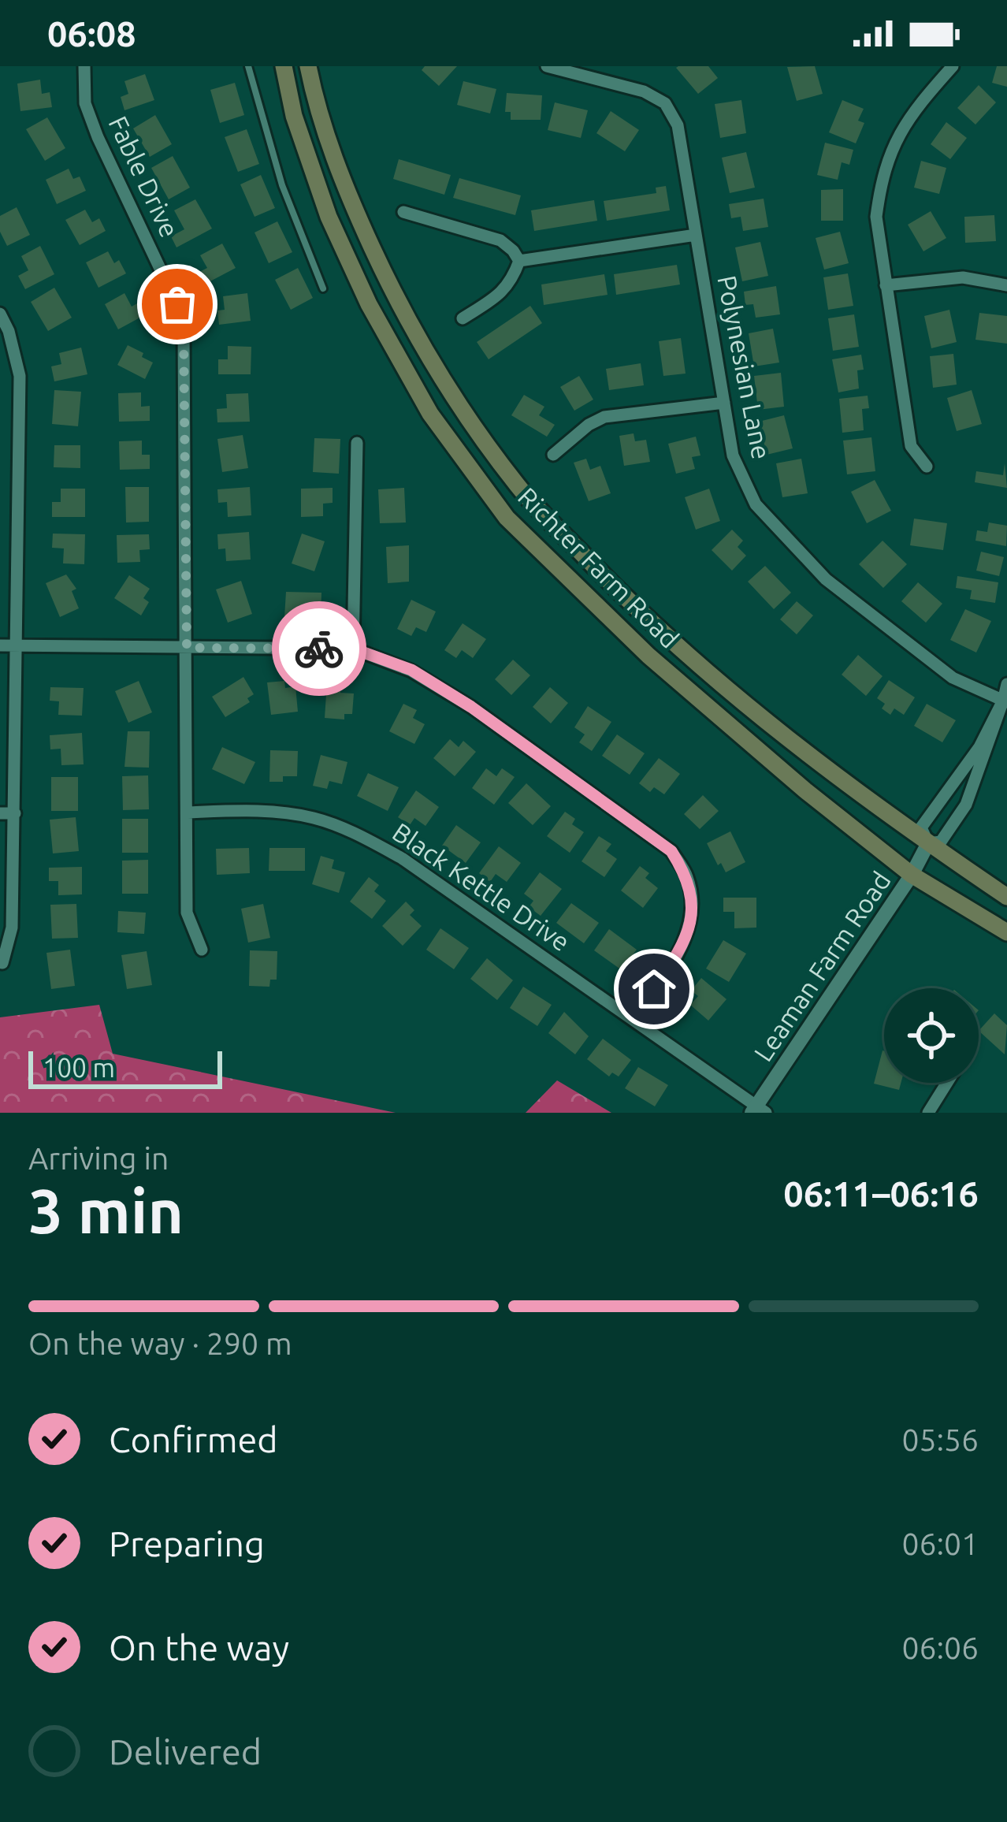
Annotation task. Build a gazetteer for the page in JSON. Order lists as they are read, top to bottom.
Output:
{
  "streets": {
    "main road": ["Richter Farm Road"],
    "street": [
      "Fable Drive",
      "Polynesian Lane",
      "Black Kettle Drive",
      "Leaman Farm Road"
    ]
  },
  "crossings": [
    ["Fable Drive", "Black Kettle Drive"],
    ["Richter Farm Road", "Leaman Farm Road"],
    ["Black Kettle Drive", "Leaman Farm Road"]
  ],
  "scale_bar": "100 m",
  "page": {
    "status": "06:08",
    "scale": "100 m",
    "heading": ["3 min", "Arriving in", "06:11–06:16"],
    "bar": "On the way · 290 m",
    "list": [
      ["Confirmed", "05:56"],
      ["Preparing", "06:01"],
      ["On the way", "06:06"],
      "Delivered"
    ]
  }
}
